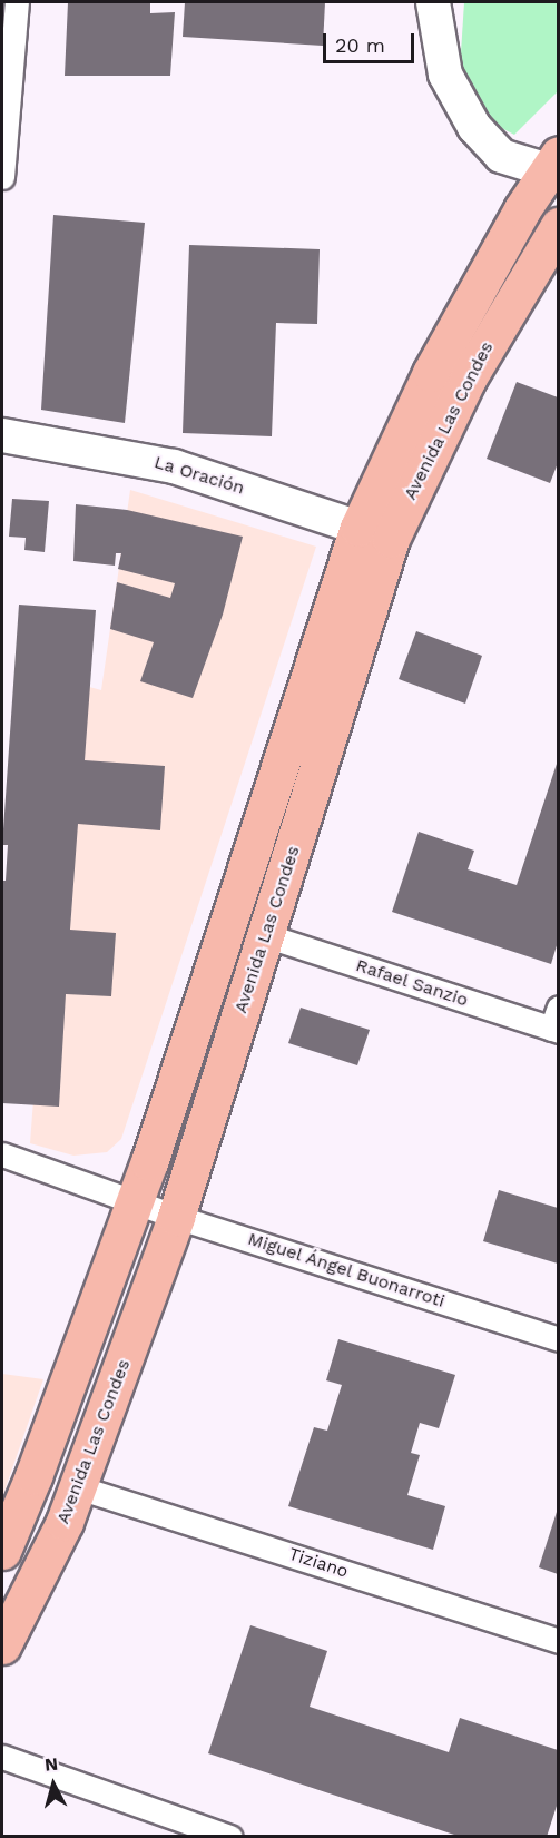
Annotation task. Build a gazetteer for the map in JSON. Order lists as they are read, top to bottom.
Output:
{
  "streets": {
    "main road": ["Avenida Las Condes", "La Oración"],
    "street": ["Rafael Sanzio", "Miguel Ángel Buonarroti", "Tiziano"]
  },
  "crossings": [
    ["Avenida Las Condes", "La Oración"],
    ["Avenida Las Condes", "Rafael Sanzio"],
    ["Avenida Las Condes", "Miguel Ángel Buonarroti"],
    ["Avenida Las Condes", "Tiziano"]
  ],
  "scale_bar": "20 m",
  "north": "top"
}
